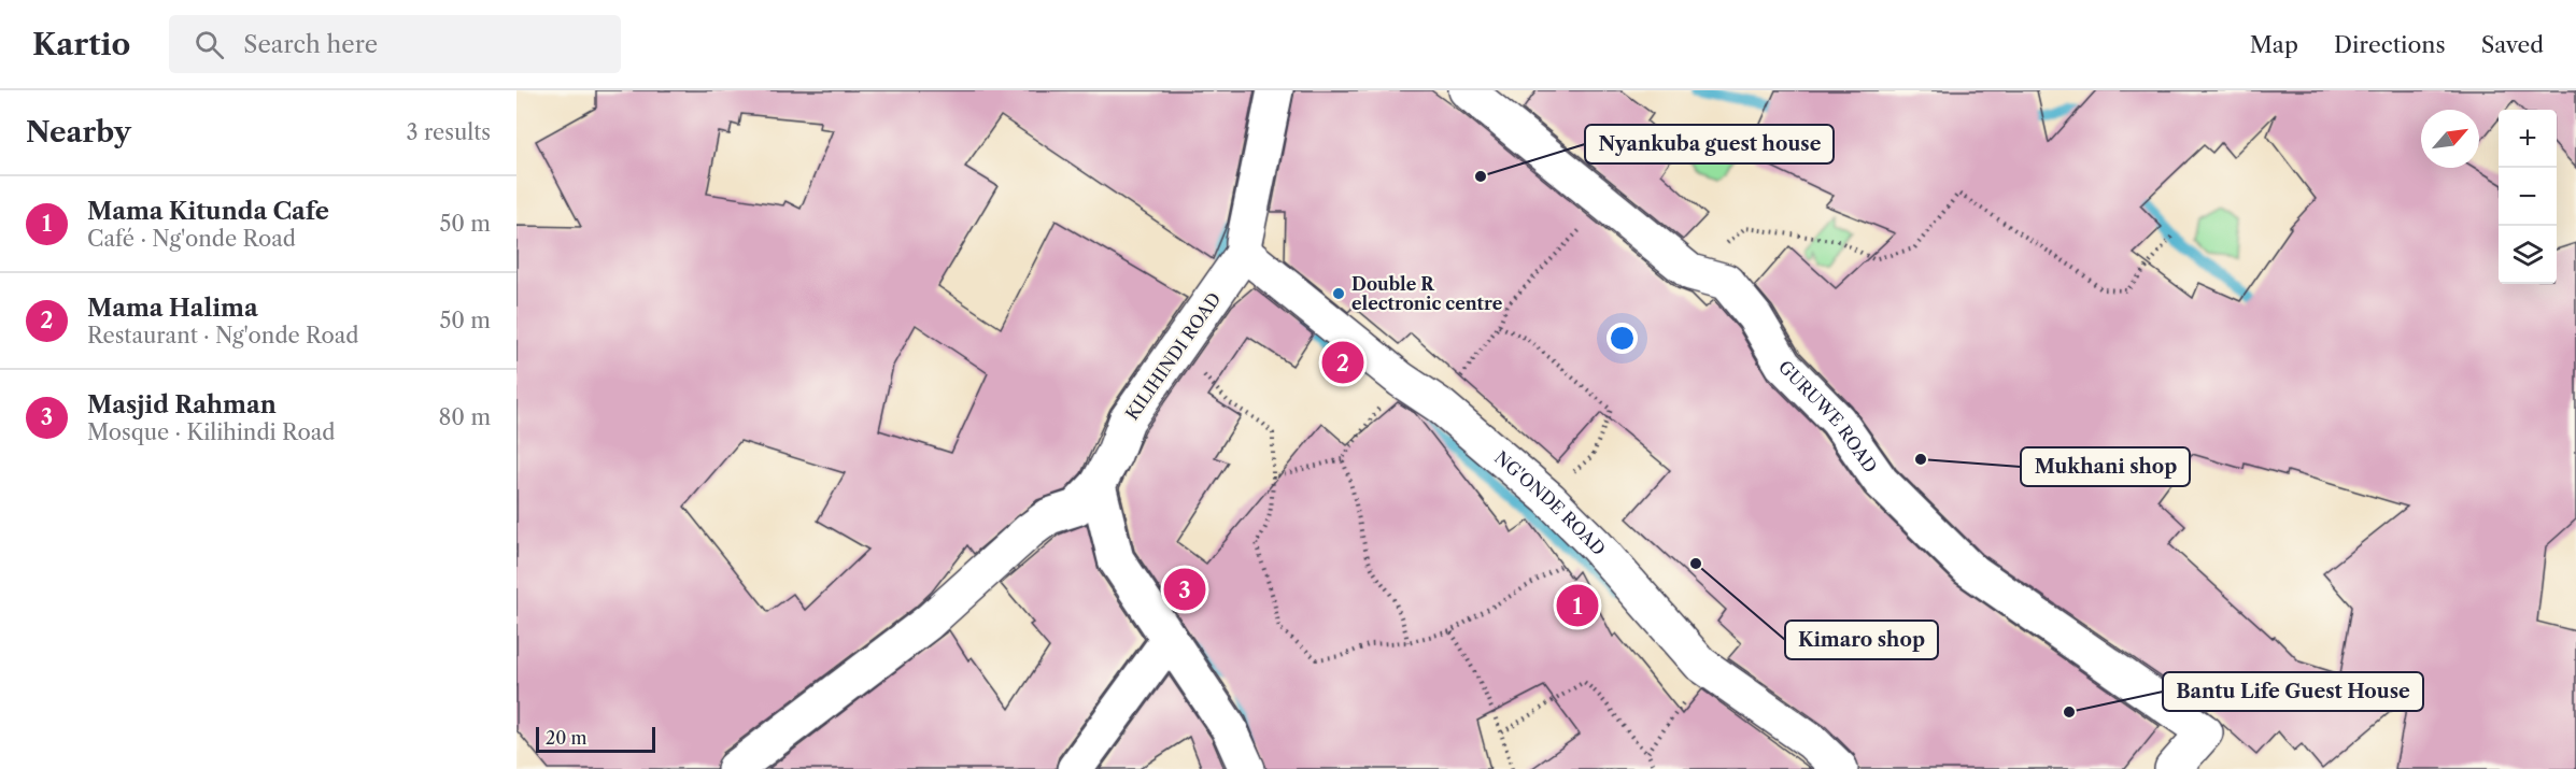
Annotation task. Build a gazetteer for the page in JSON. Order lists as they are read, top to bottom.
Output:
{
  "streets": {
    "street": ["KILIHINDI ROAD", "GURUWE ROAD", "NG'ONDE ROAD"]
  },
  "crossings": [
    ["KILIHINDI ROAD", "NG'ONDE ROAD"]
  ],
  "places": [
    "Nyankuba guest house",
    "Double R electronic centre",
    "Mukhani shop",
    "Kimaro shop",
    "Bantu Life Guest House"
  ],
  "scale_bar": "20 m",
  "north": "top right",
  "page": {
    "header": "Kartio",
    "search": "Search here",
    "nav": ["Map", "Directions", "Saved"],
    "heading": ["Nearby", "3 results"],
    "map_buttons": ["+", "−"],
    "list": [
      {
        "mark": "1",
        "name": "Mama Kitunda Cafe",
        "note": "Café · Ng'onde Road",
        "value": "50 m"
      },
      {
        "mark": "2",
        "name": "Mama Halima",
        "note": "Restaurant · Ng'onde Road",
        "value": "50 m"
      },
      {
        "mark": "3",
        "name": "Masjid Rahman",
        "note": "Mosque · Kilihindi Road",
        "value": "80 m"
      }
    ],
    "pins": ["2", "3", "1"],
    "scale": "20 m"
  }
}
